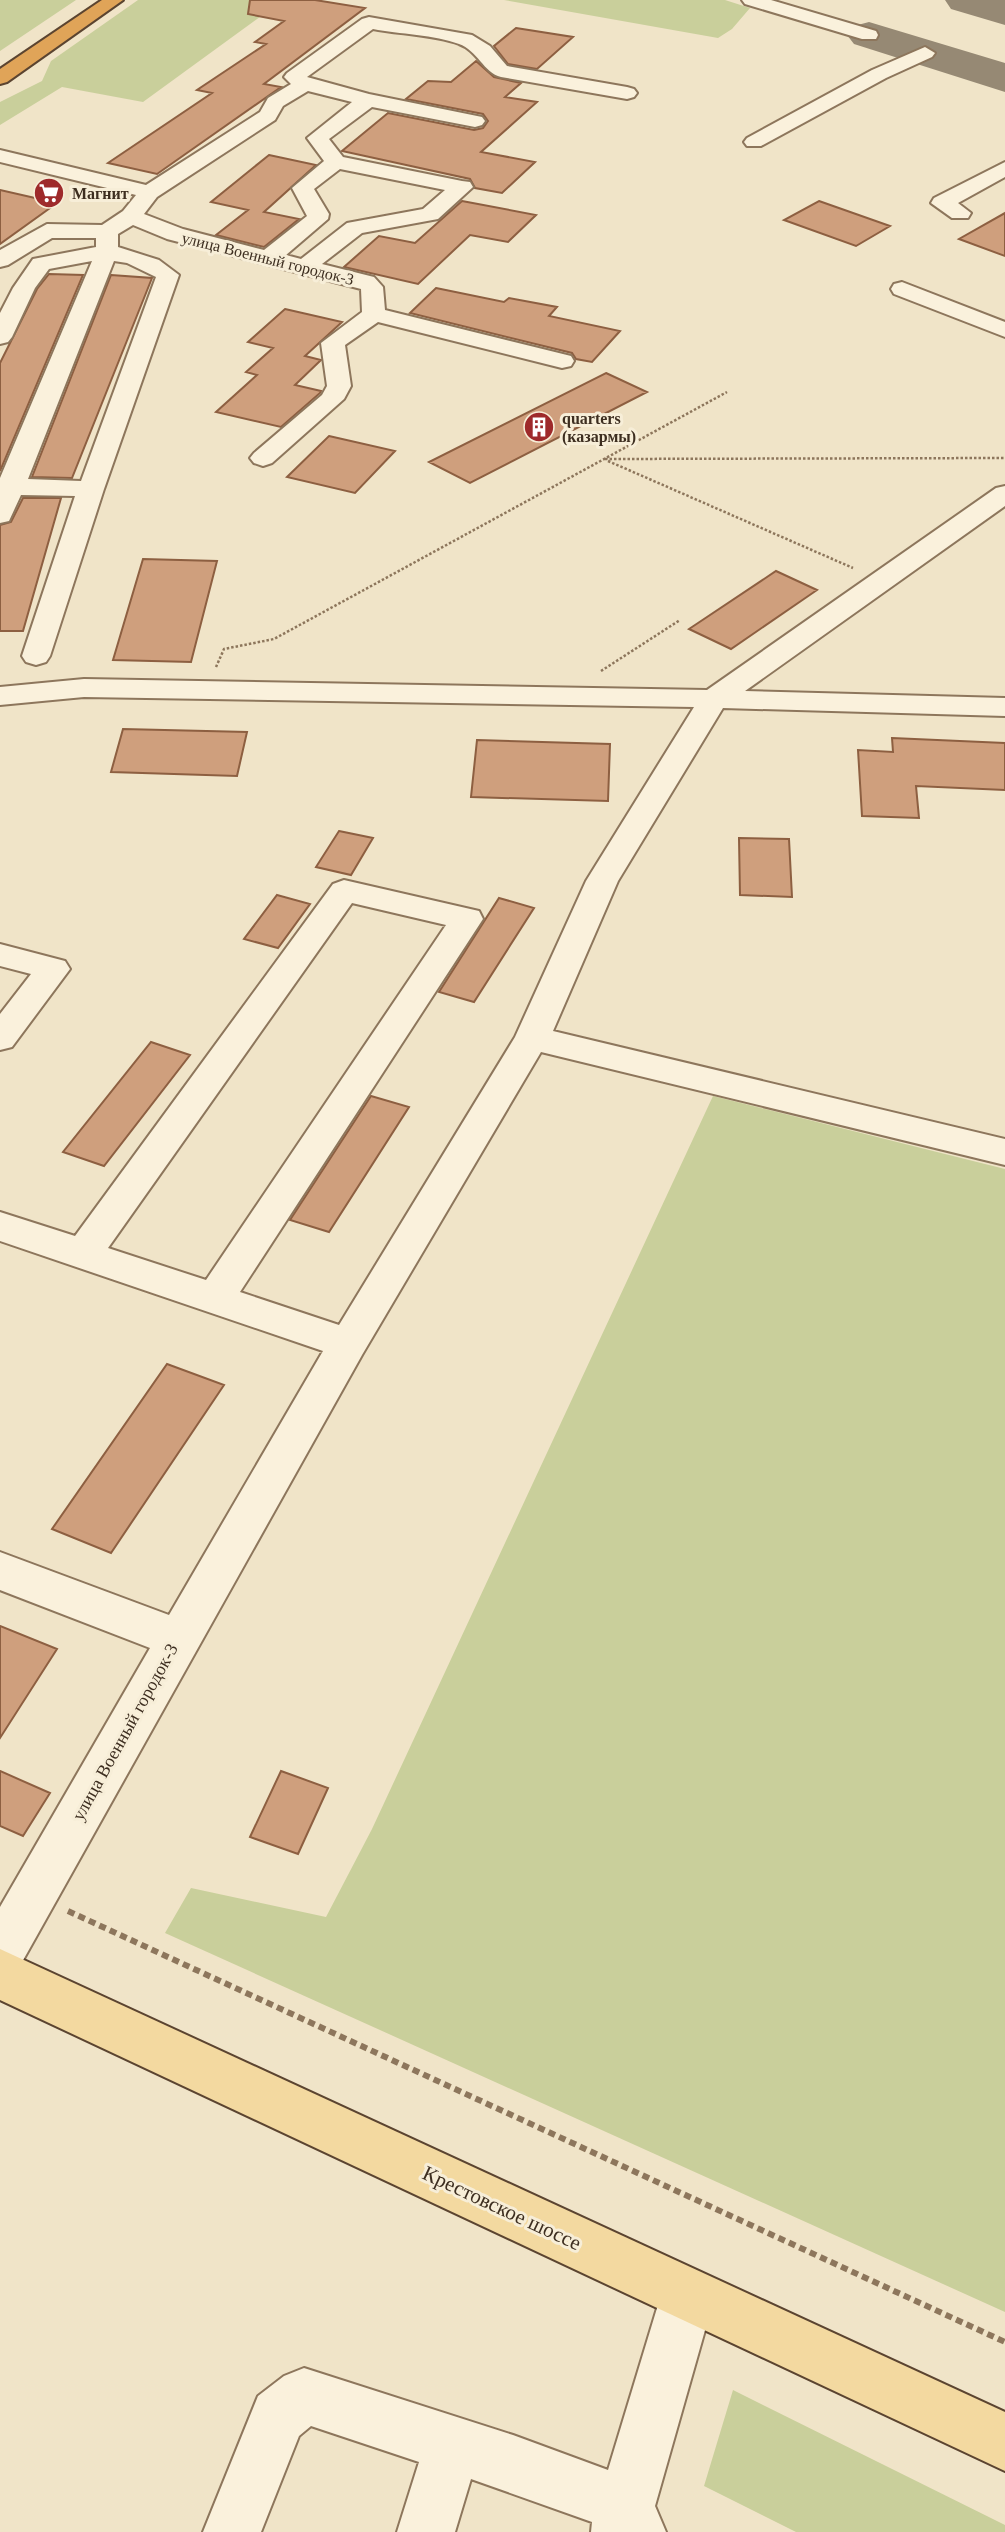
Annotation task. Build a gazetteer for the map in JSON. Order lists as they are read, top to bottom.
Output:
{
  "streets": {
    "main road": ["Крестовское шоссе"],
    "street": ["улица Военный городок-3"]
  },
  "places": {
    "supermarket": ["Магнит"],
    "building": ["quarters (казармы)"]
  }
}
